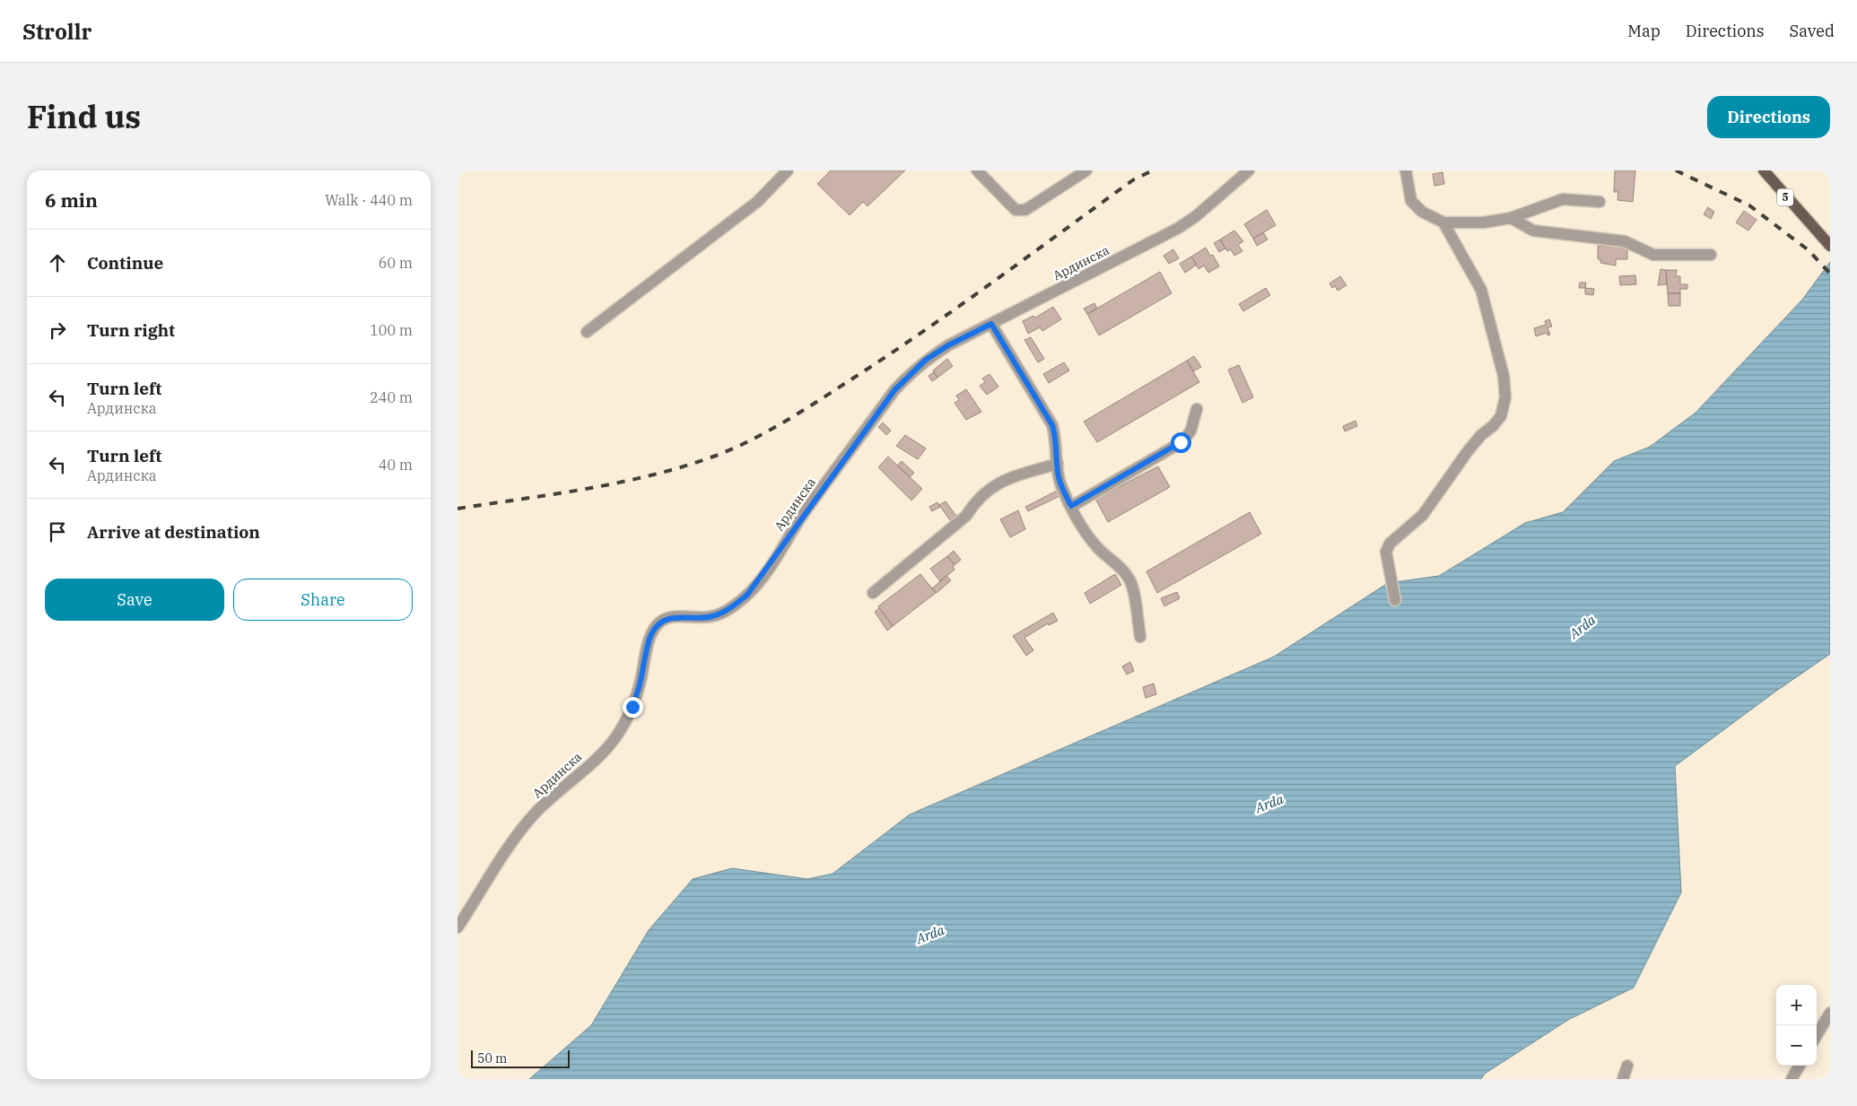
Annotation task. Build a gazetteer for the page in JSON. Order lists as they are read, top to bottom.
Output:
{
  "streets": {
    "main road": ["5"],
    "street": ["Ардинска"]
  },
  "water": ["Arda"],
  "scale_bar": "50 m",
  "page": {
    "header": "Strollr",
    "nav": ["Map", "Directions", "Saved"],
    "title": "Find us",
    "buttons": [
      "Directions",
      ["Save", "Share"]
    ],
    "heading": ["6 min", "Walk · 440 m"],
    "list": [
      ["Continue", "60 m"],
      ["Turn right", "100 m"],
      ["Turn left", "Ардинска", "240 m"],
      ["Turn left", "Ардинска", "40 m"],
      "Arrive at destination"
    ],
    "map_buttons": ["+", "−"],
    "scale": "50 m"
  }
}
